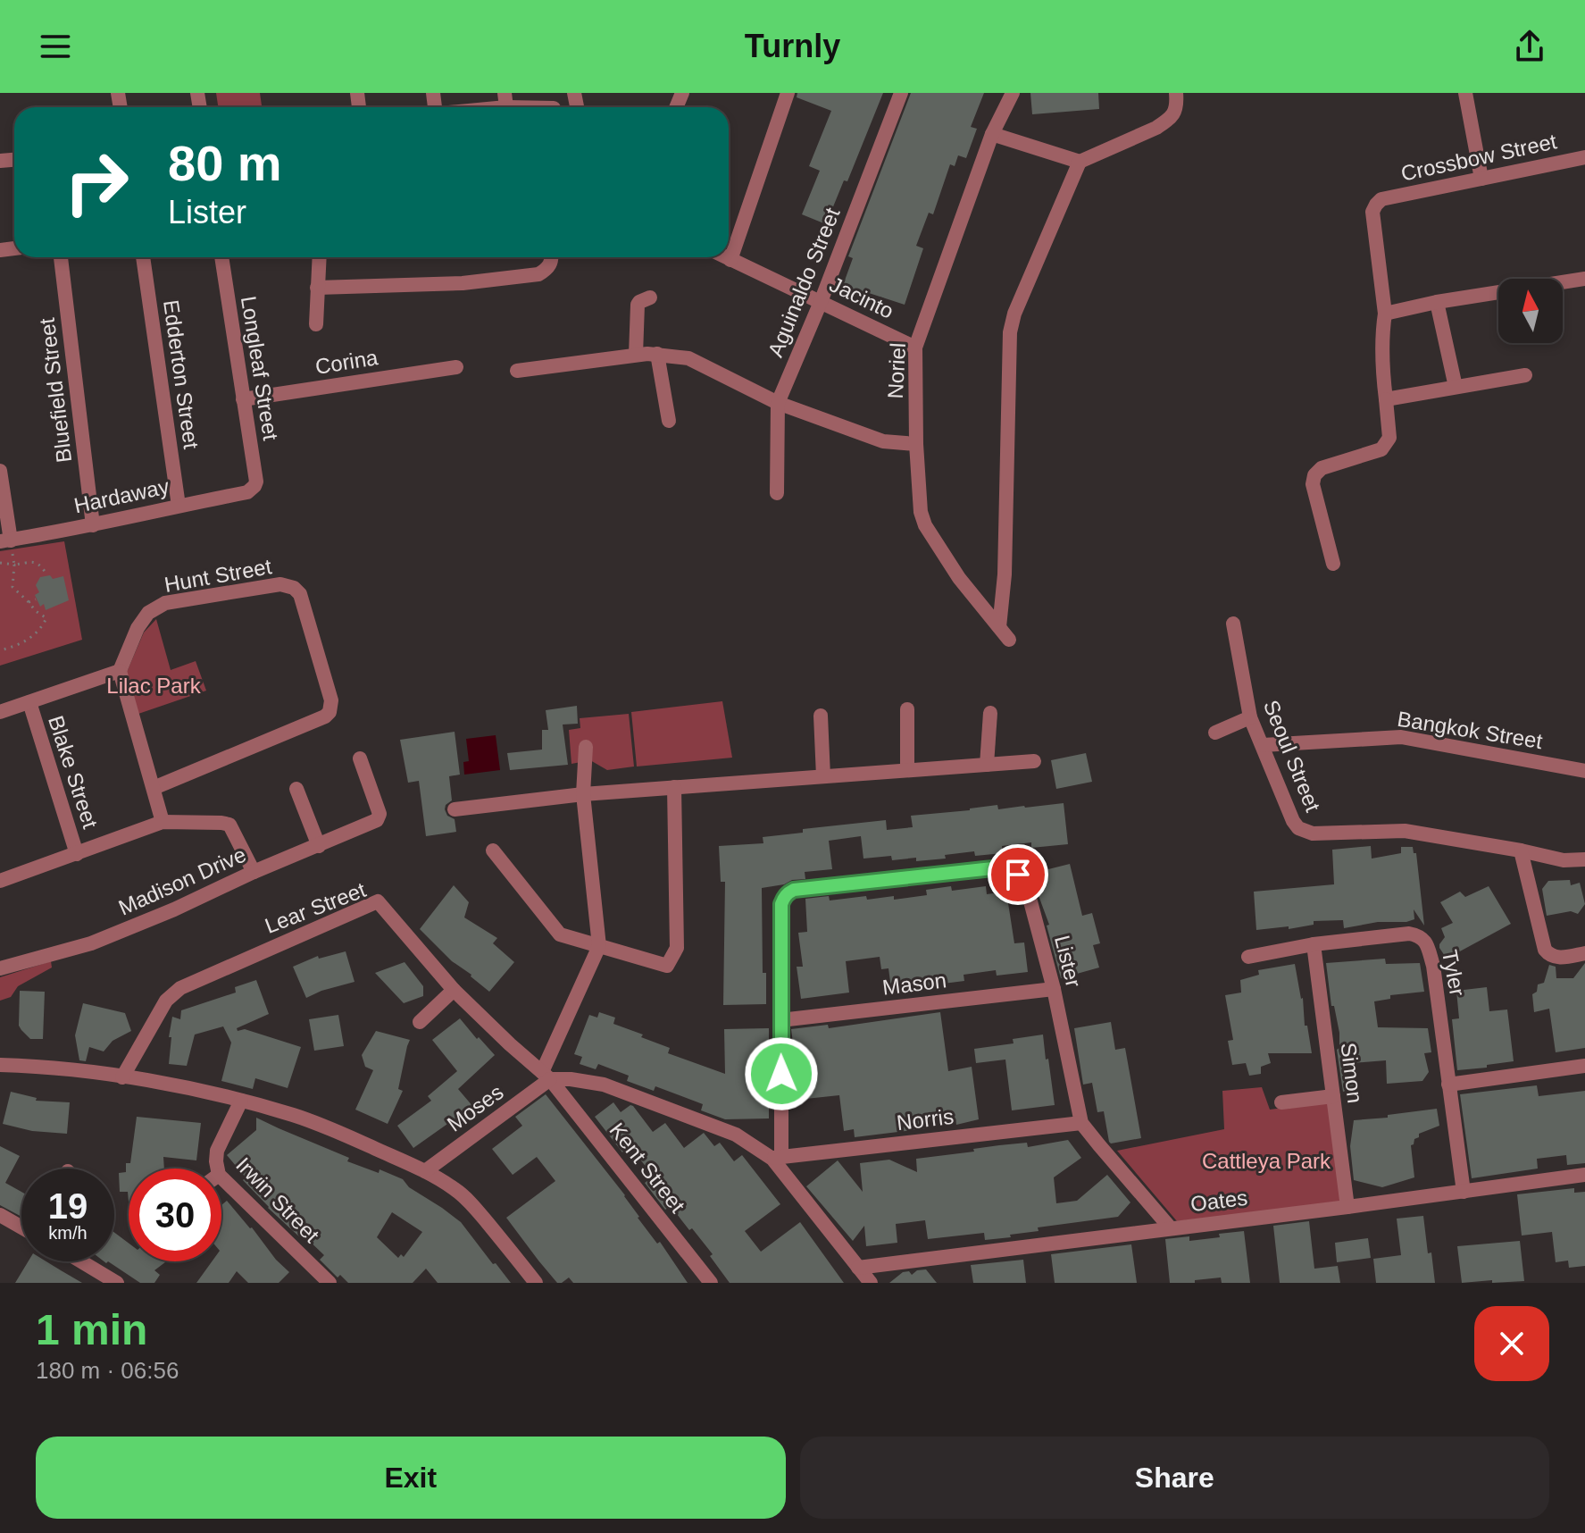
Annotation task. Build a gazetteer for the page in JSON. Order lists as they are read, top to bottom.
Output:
{
  "streets": {
    "street": [
      "Crossbow Street",
      "Aguinaldo Street",
      "Jacinto",
      "Corina",
      "Longleaf Street",
      "Noriel",
      "Edderton Street",
      "Bluefield Street",
      "Hardaway",
      "Hunt Street",
      "Bangkok Street",
      "Seoul Street",
      "Blake Street",
      "Madison Drive",
      "Lear Street",
      "Lister",
      "Tyler",
      "Mason",
      "Simon",
      "Moses",
      "Norris",
      "Kent Street",
      "Irwin Street",
      "Oates"
    ]
  },
  "crossings": [
    ["Aguinaldo Street", "Jacinto"],
    ["Jacinto", "Noriel"],
    ["Corina", "Longleaf Street"],
    ["Longleaf Street", "Hardaway"],
    ["Edderton Street", "Hardaway"],
    ["Bluefield Street", "Hardaway"],
    ["Bangkok Street", "Seoul Street"],
    ["Lear Street", "Moses"],
    ["Lear Street", "Kent Street"],
    ["Lister", "Mason"],
    ["Lister", "Norris"],
    ["Lister", "Oates"],
    ["Tyler", "Simon"],
    ["Tyler", "Oates"],
    ["Simon", "Oates"],
    ["Moses", "Kent Street"]
  ],
  "parks": ["Lilac Park", "Cattleya Park"],
  "north": "top",
  "page": {
    "header": "Turnly",
    "turn": ["80 m", "Lister"],
    "speed": "19 km/h",
    "limit": "30",
    "heading": ["1 min", "180 m · 06:56"],
    "buttons": ["Exit", "Share"]
  }
}
